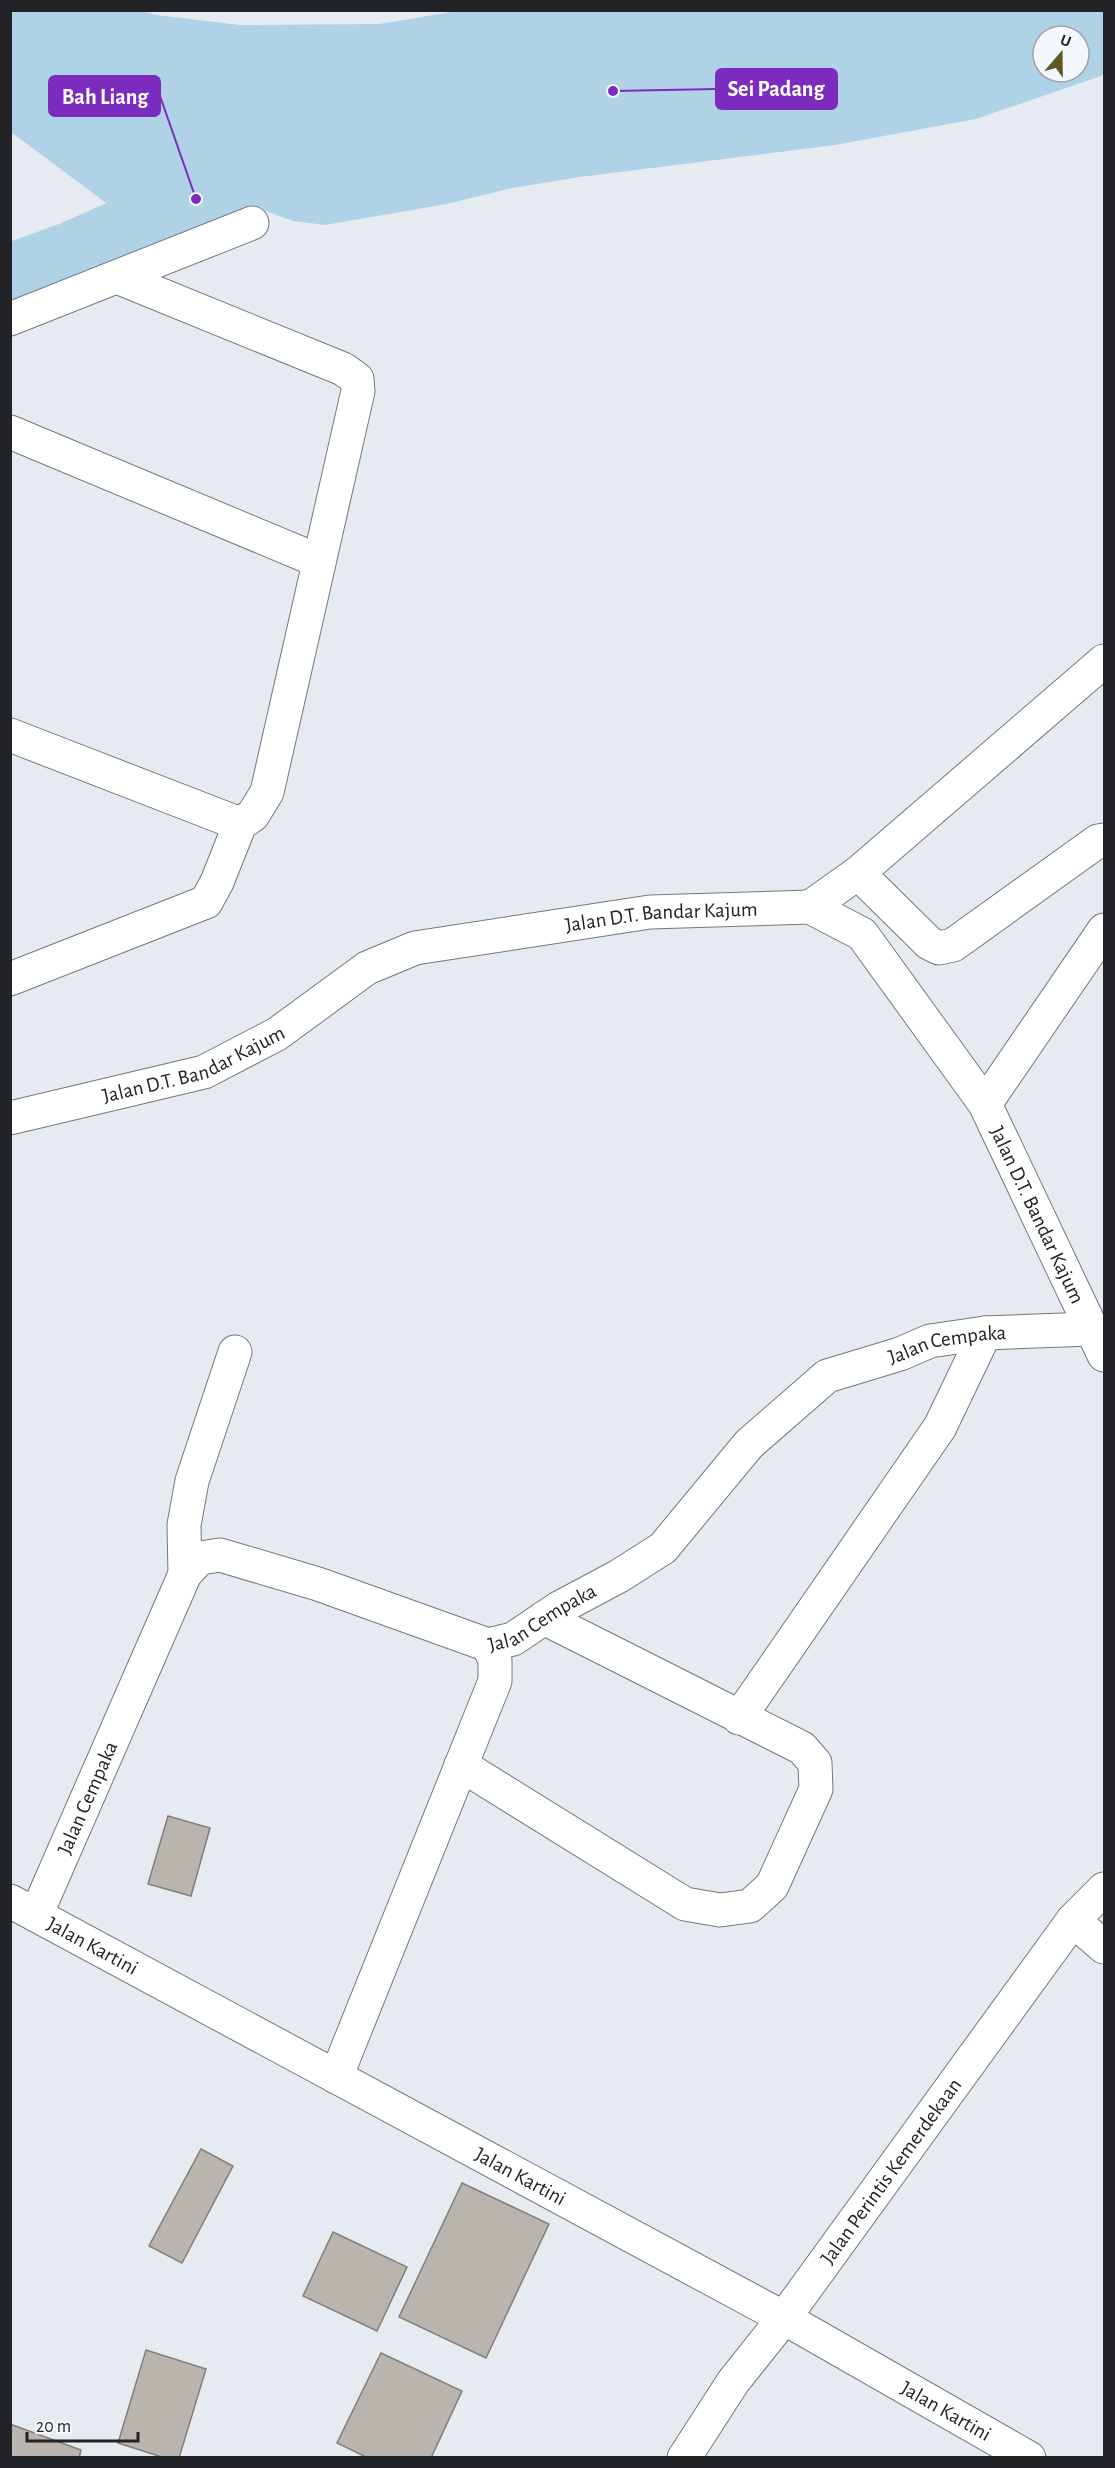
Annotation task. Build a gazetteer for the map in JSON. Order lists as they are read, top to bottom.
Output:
{
  "streets": {
    "street": [
      "Jalan D.T. Bandar Kajum",
      "Jalan Cempaka",
      "Jalan Kartini",
      "Jalan Perintis Kemerdekaan"
    ]
  },
  "crossings": [
    ["Jalan D.T. Bandar Kajum", "Jalan Cempaka"],
    ["Jalan Cempaka", "Jalan Kartini"],
    ["Jalan Kartini", "Jalan Perintis Kemerdekaan"]
  ],
  "places": ["Sei Padang", "Bah Liang"],
  "scale_bar": "20 m",
  "north": "top"
}
